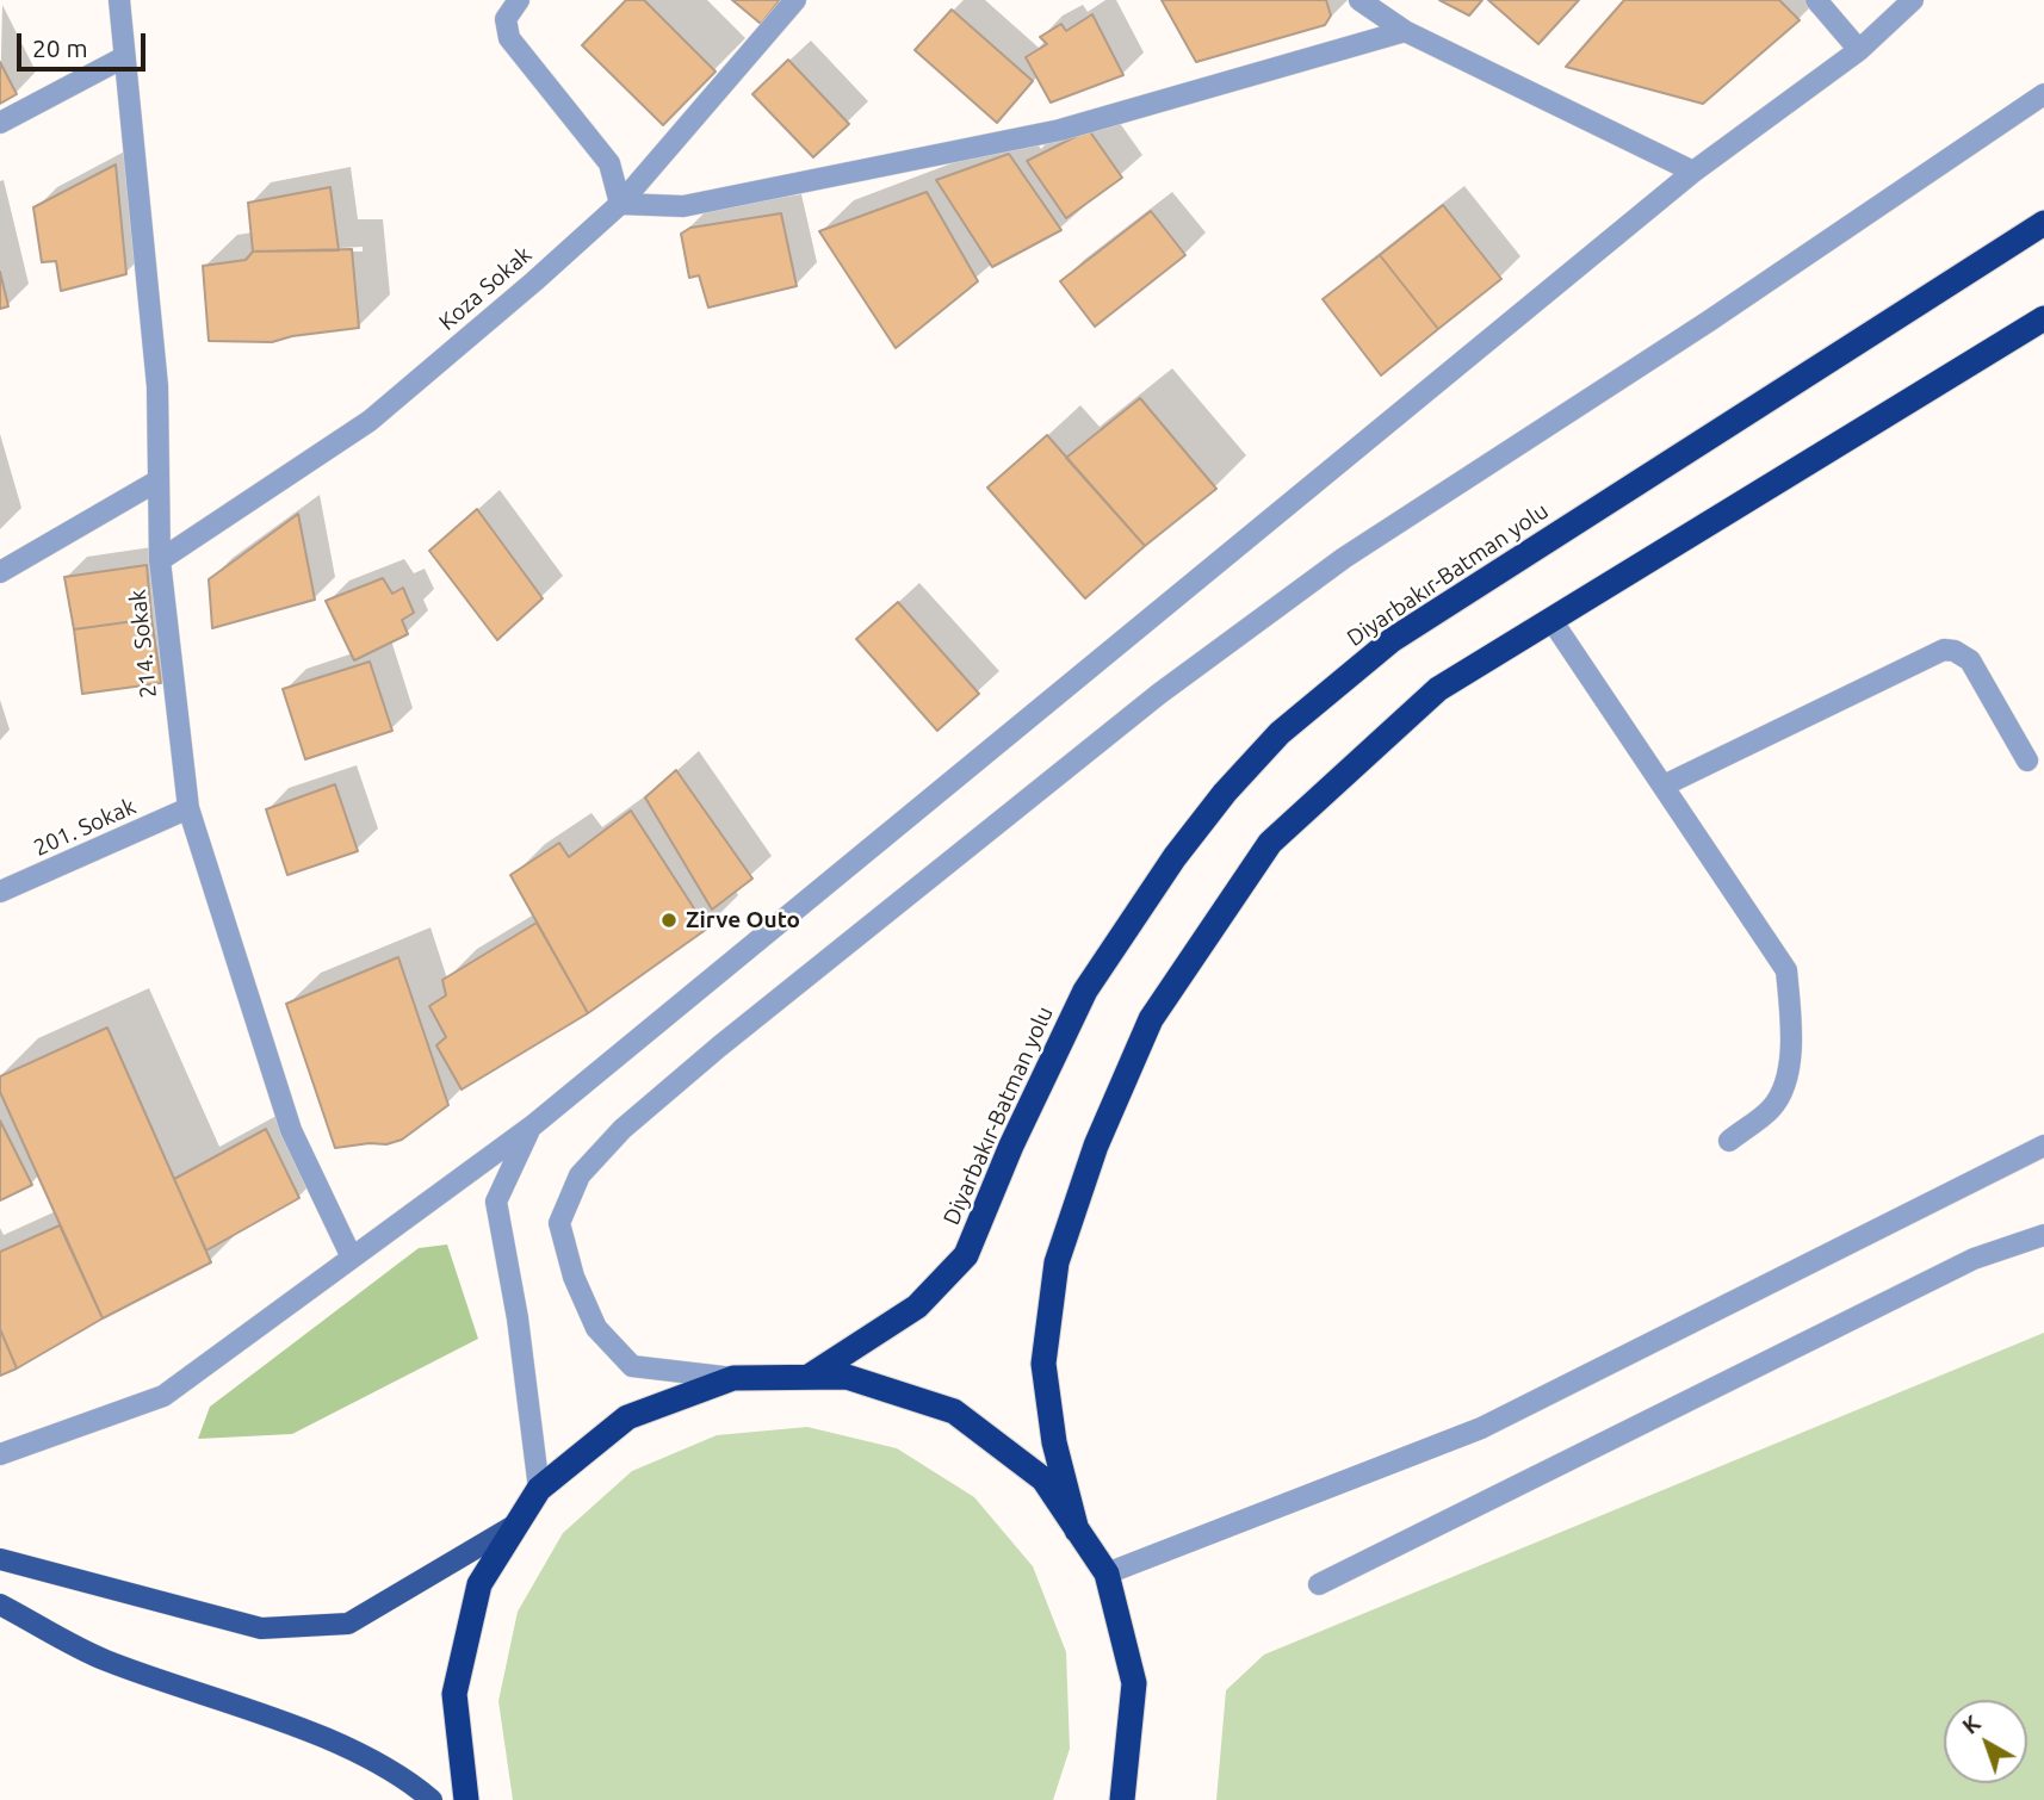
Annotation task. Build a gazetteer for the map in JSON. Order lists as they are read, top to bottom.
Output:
{
  "streets": {
    "highway": ["Diyarbakır-Batman yolu"],
    "street": ["Koza Sokak", "214. Sokak", "201. Sokak"]
  },
  "crossings": [
    ["Koza Sokak", "214. Sokak"],
    ["214. Sokak", "201. Sokak"]
  ],
  "places": ["Zirve Outo"],
  "scale_bar": "20 m",
  "north": "top left"
}
